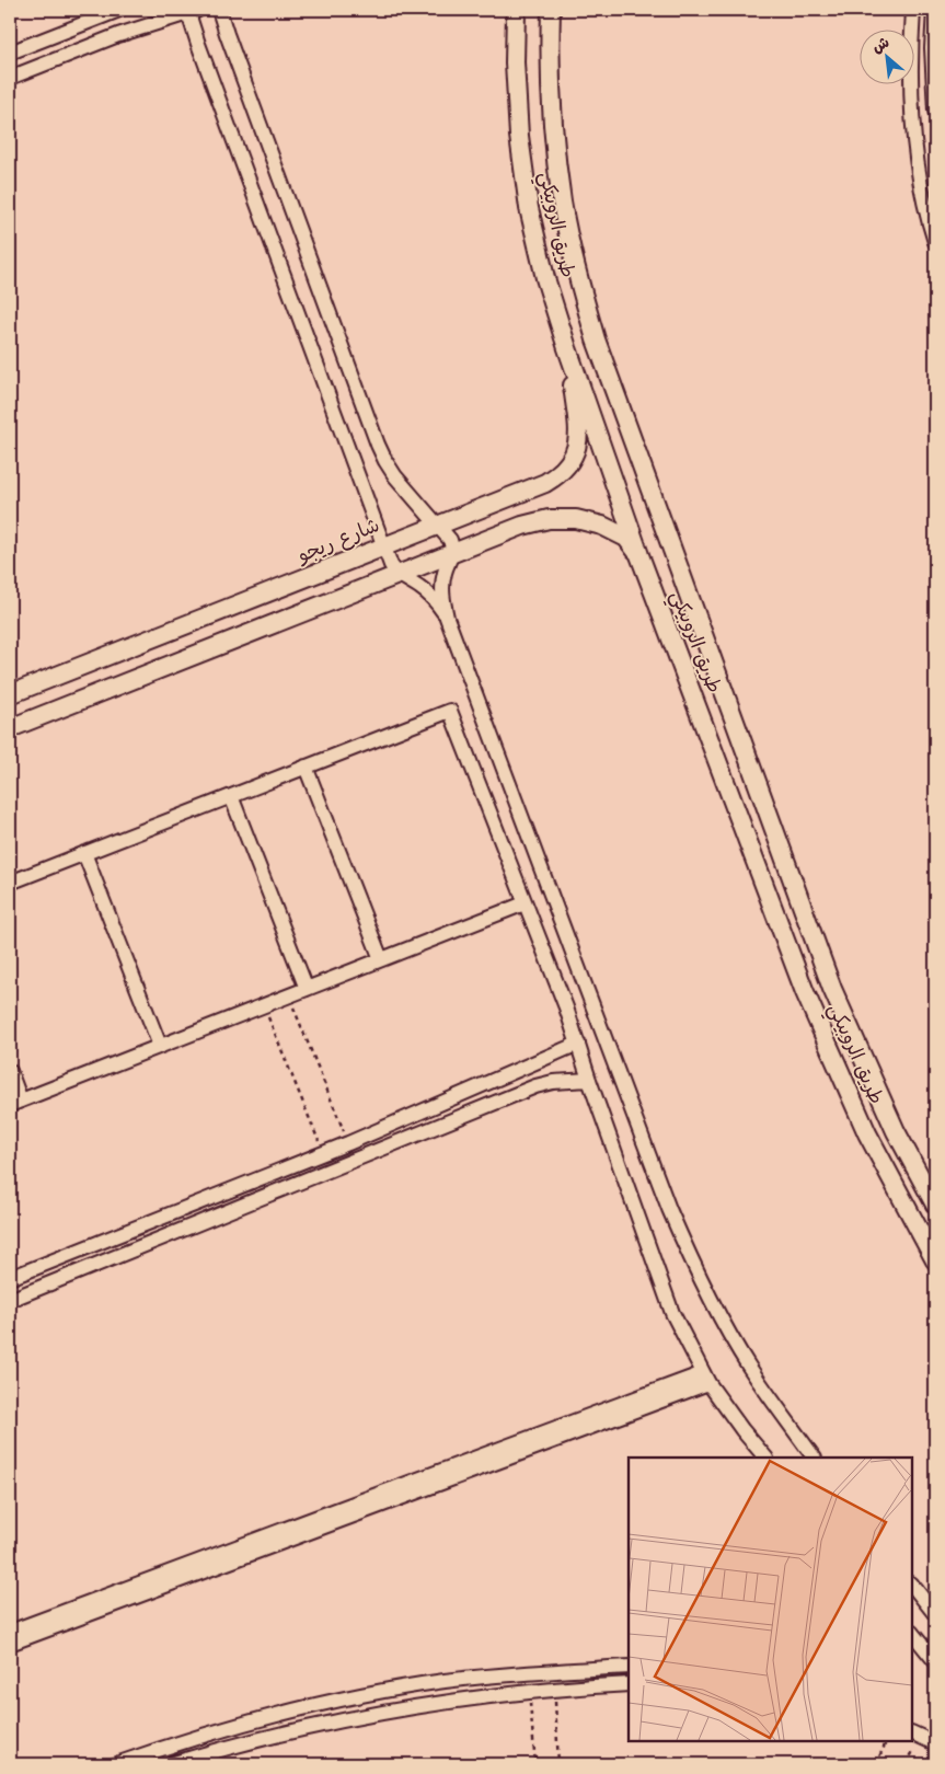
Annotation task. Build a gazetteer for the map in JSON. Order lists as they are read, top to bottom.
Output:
{
  "streets": {
    "main road": ["طريق الروبيكي", "شارع ريجو"]
  },
  "crossings": [
    ["طريق الروبيكي", "شارع ريجو"]
  ],
  "north": "top left"
}
